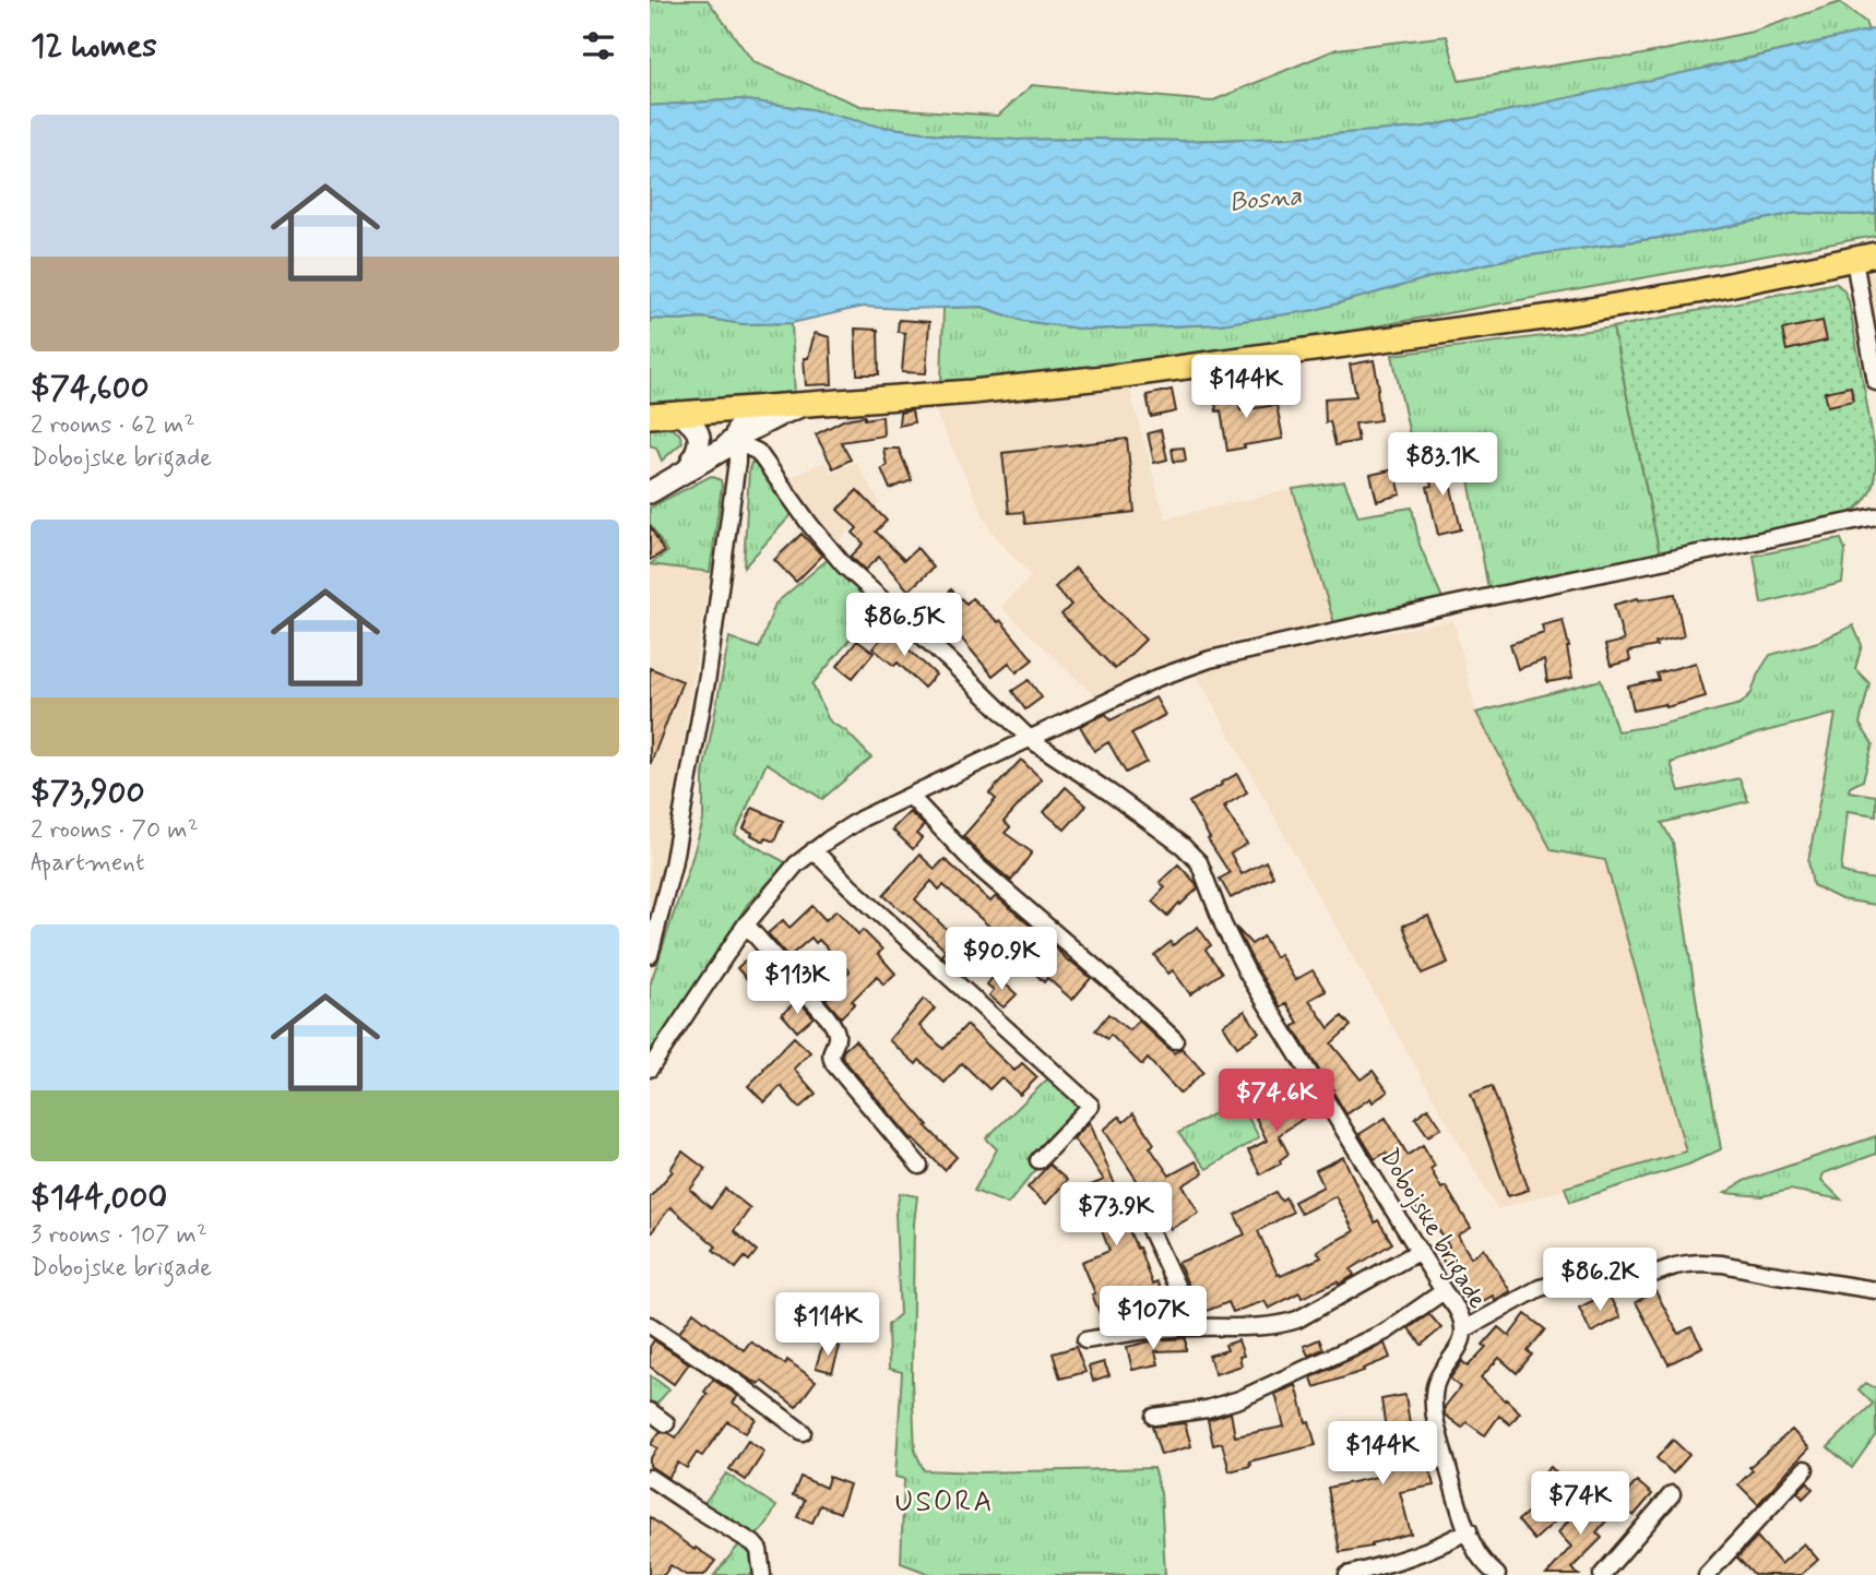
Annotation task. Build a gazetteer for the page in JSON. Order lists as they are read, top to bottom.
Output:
{
  "streets": {
    "street": ["Dobojske brigade"]
  },
  "districts": ["USORA"],
  "water": ["Bosna"],
  "page": {
    "heading": "12 homes",
    "list": [
      {
        "name": "$74,600",
        "note": "2 rooms · 62 m² · Dobojske brigade"
      },
      {
        "name": "$73,900",
        "note": "2 rooms · 70 m² · Apartment"
      },
      {
        "name": "$144,000",
        "note": "3 rooms · 107 m² · Dobojske brigade"
      }
    ],
    "price": [
      "$144K",
      "$83.1K",
      "$86.5K",
      "$90.9K",
      "$113K",
      "$74.6K",
      "$73.9K",
      "$86.2K",
      "$107K",
      "$114K",
      "$144K",
      "$74K"
    ]
  }
}
